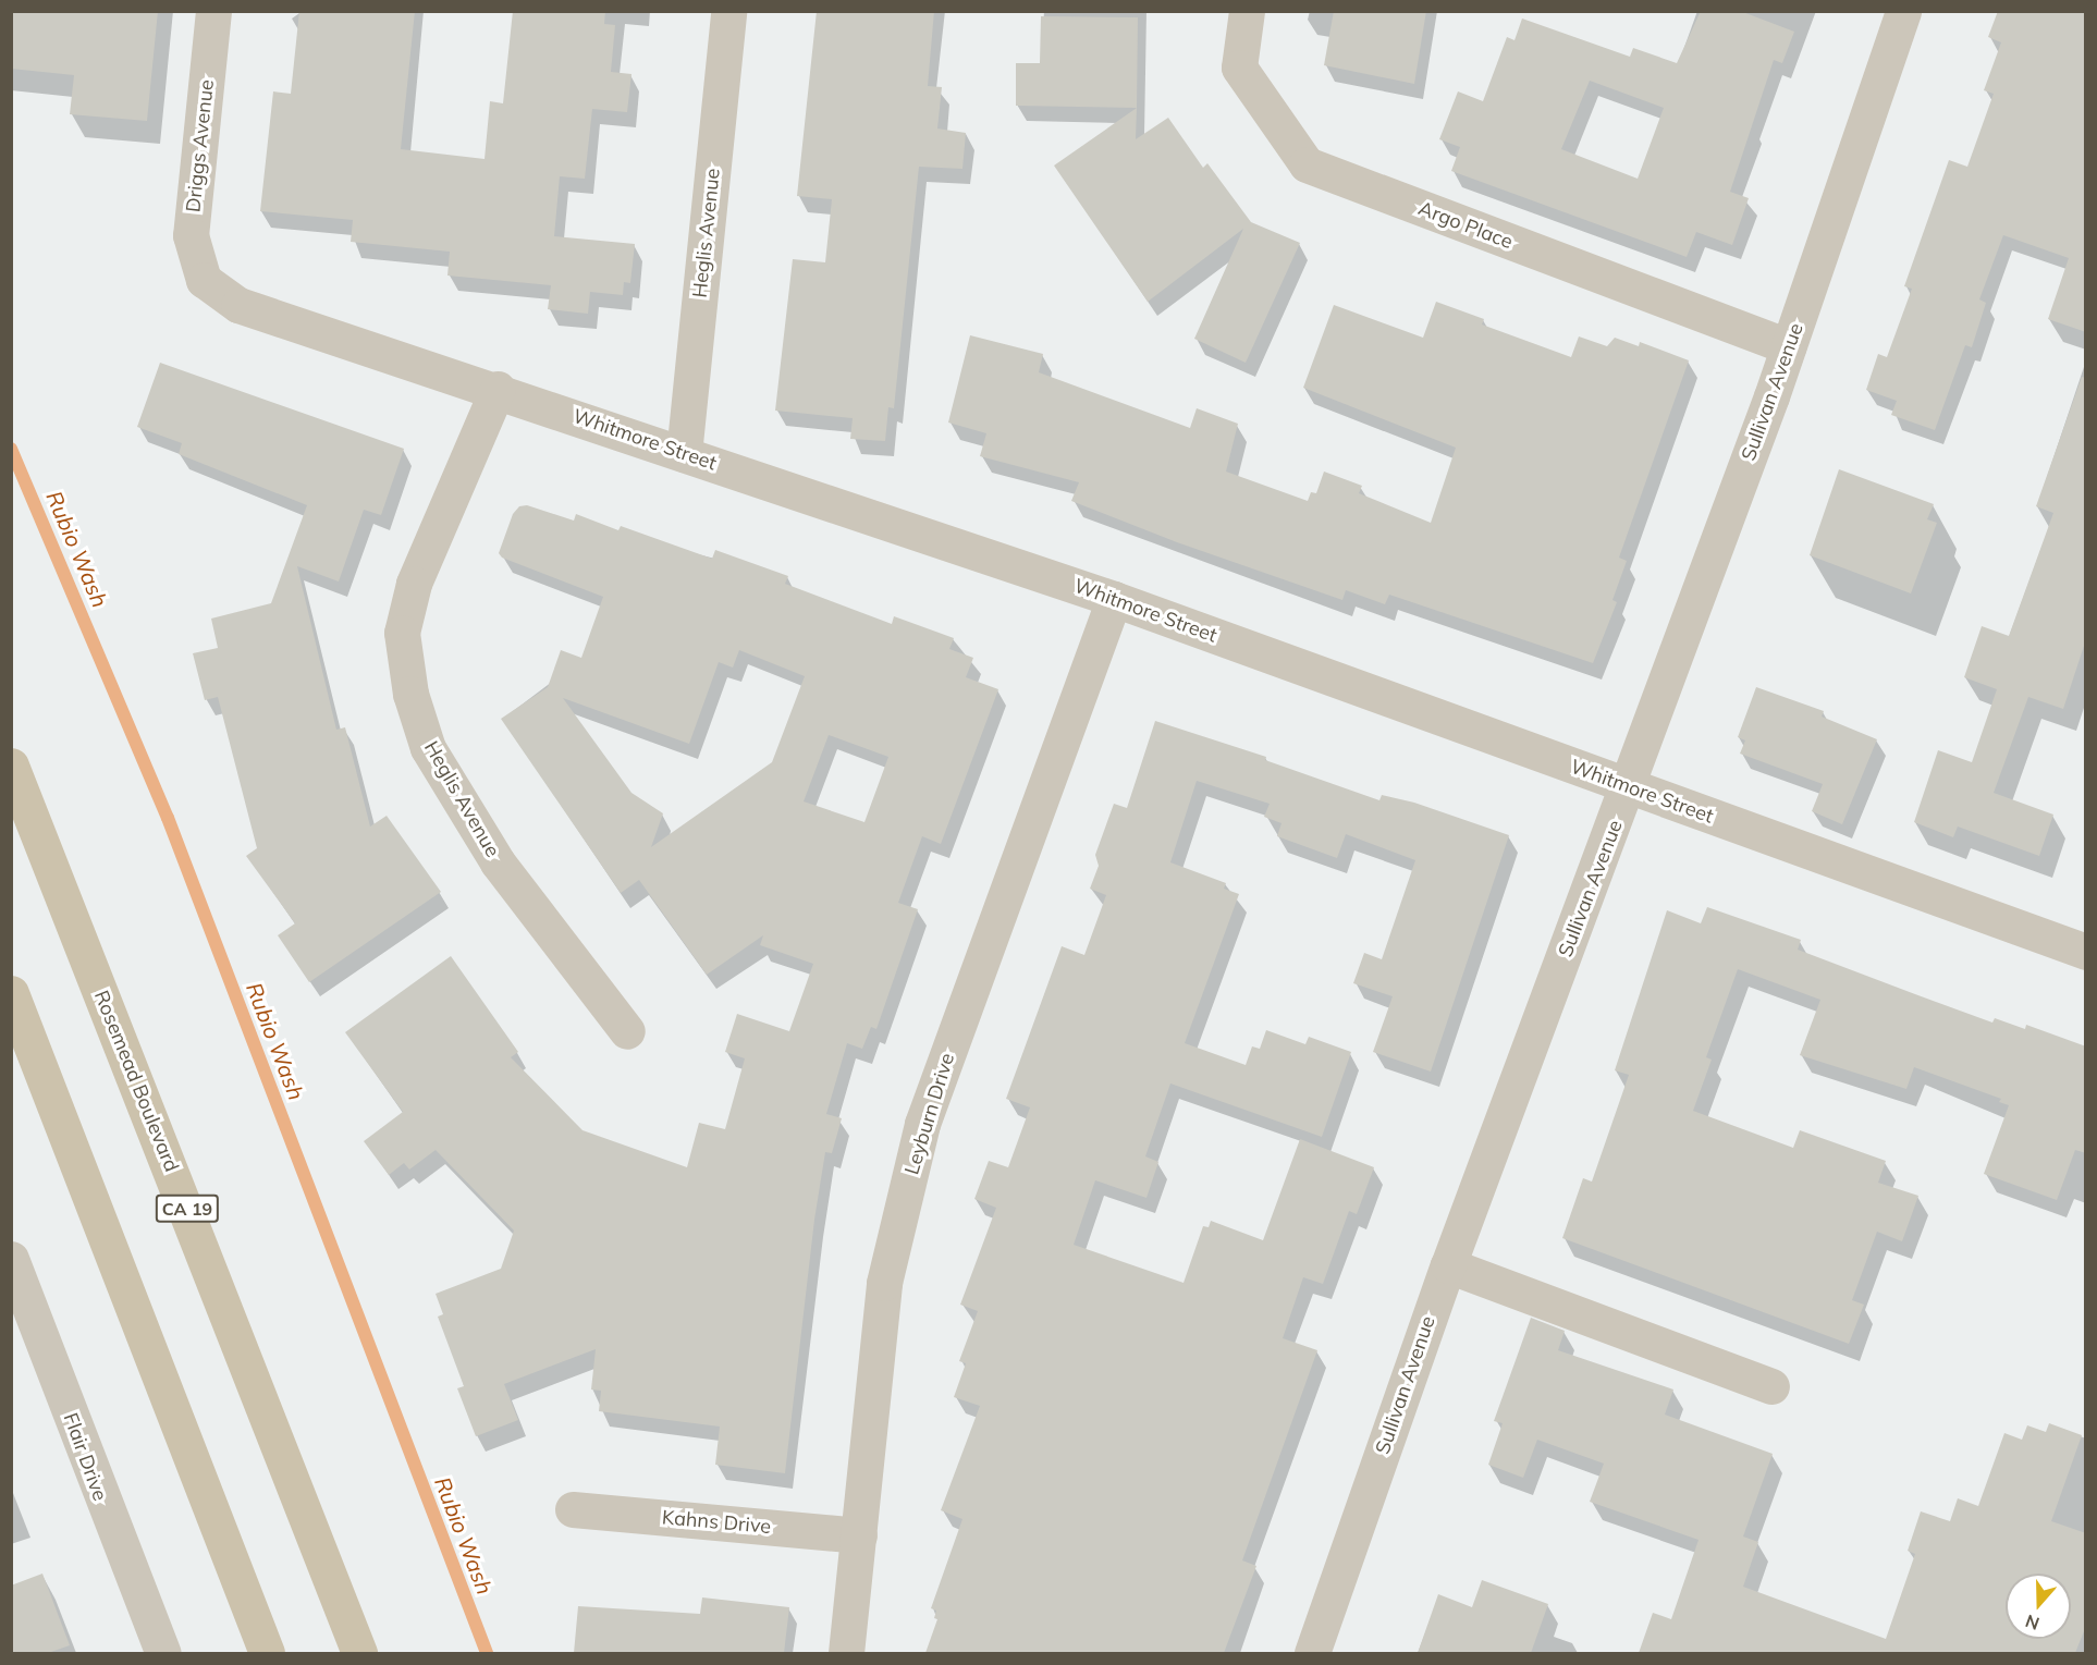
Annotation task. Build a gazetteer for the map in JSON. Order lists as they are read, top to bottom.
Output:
{
  "streets": {
    "main road": ["Rosemead Boulevard", "CA 19"],
    "street": [
      "Driggs Avenue",
      "Argo Place",
      "Heglis Avenue",
      "Sullivan Avenue",
      "Whitmore Street",
      "Leyburn Drive",
      "Flair Drive",
      "Kahns Drive"
    ]
  },
  "crossings": [
    ["Driggs Avenue", "Whitmore Street"],
    ["Argo Place", "Sullivan Avenue"],
    ["Heglis Avenue", "Whitmore Street"],
    ["Sullivan Avenue", "Whitmore Street"],
    ["Whitmore Street", "Leyburn Drive"],
    ["Leyburn Drive", "Kahns Drive"]
  ],
  "water": ["Rubio Wash"],
  "north": "bottom"
}
